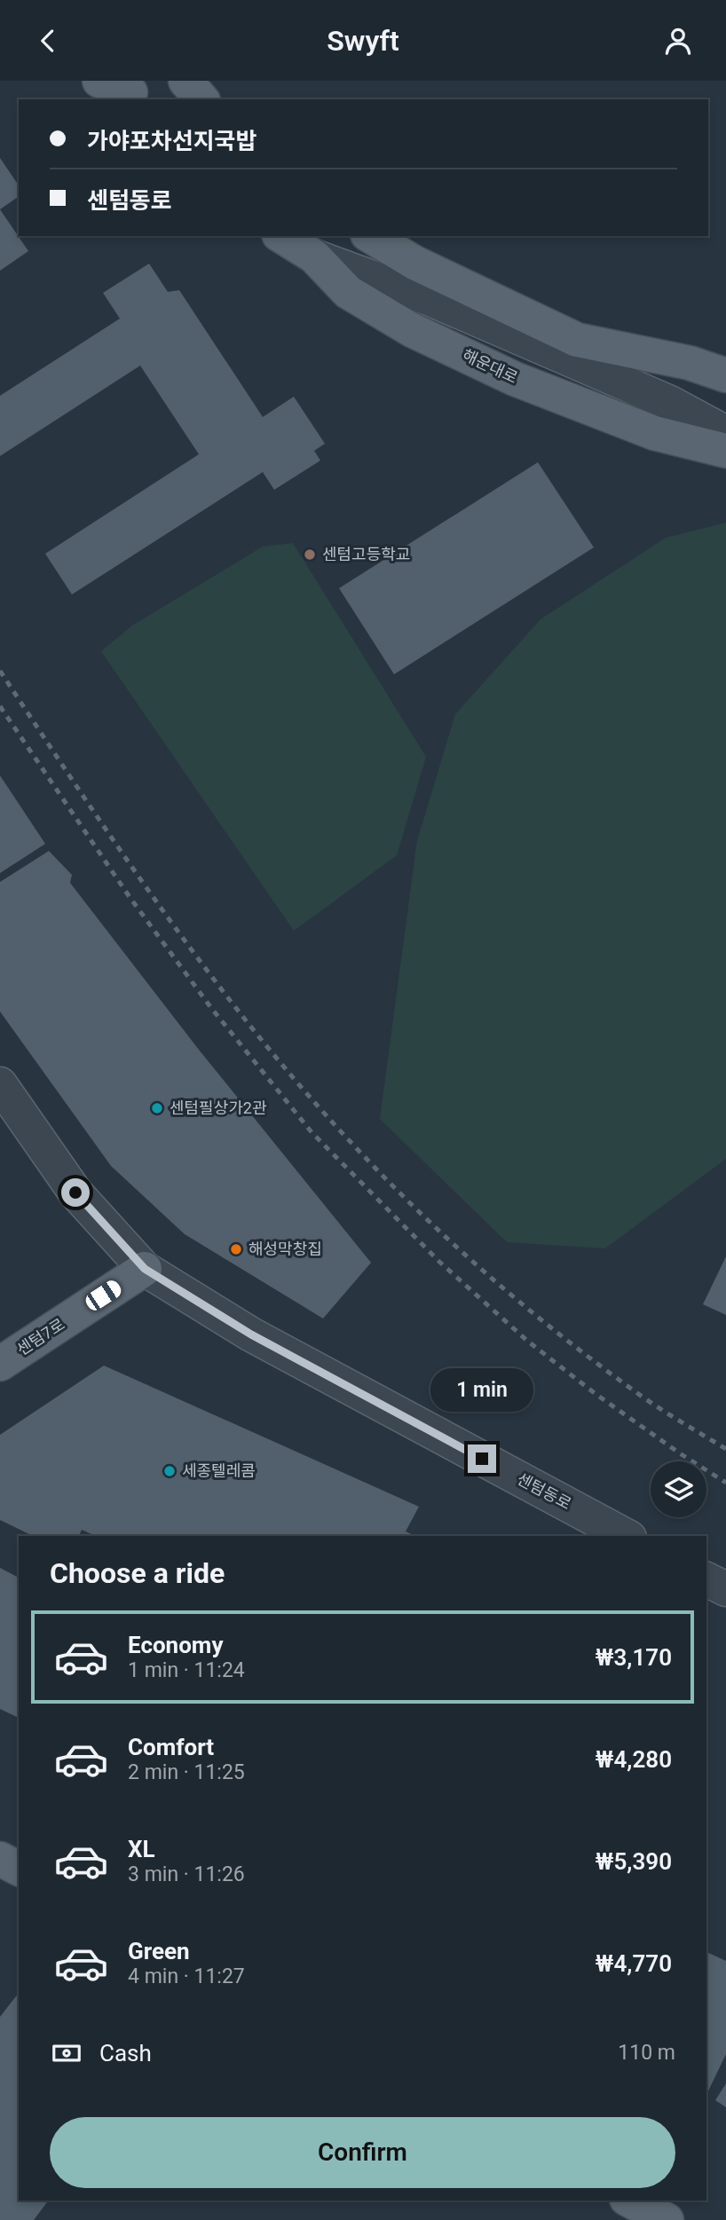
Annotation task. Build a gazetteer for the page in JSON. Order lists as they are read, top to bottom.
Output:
{
  "streets": {
    "main road": ["해운대로", "센텀7로"],
    "street": ["센텀동로"]
  },
  "crossings": [
    ["센텀7로", "센텀동로"]
  ],
  "places": [
    "센텀고등학교",
    "센텀필상가2관",
    "해성막창집",
    "세종텔레콤"
  ],
  "page": {
    "header": "Swyft",
    "banner": ["가야포차선지국밥", "센텀동로"],
    "bubble": "1 min",
    "heading": "Choose a ride",
    "list": [
      {
        "name": "Economy",
        "note": "1 min · 11:24",
        "value": "₩3,170"
      },
      {
        "name": "Comfort",
        "note": "2 min · 11:25",
        "value": "₩4,280"
      },
      {
        "name": "XL",
        "note": "3 min · 11:26",
        "value": "₩5,390"
      },
      {
        "name": "Green",
        "note": "4 min · 11:27",
        "value": "₩4,770"
      }
    ],
    "pay": ["Cash", "110 m"],
    "buttons": "Confirm"
  }
}
